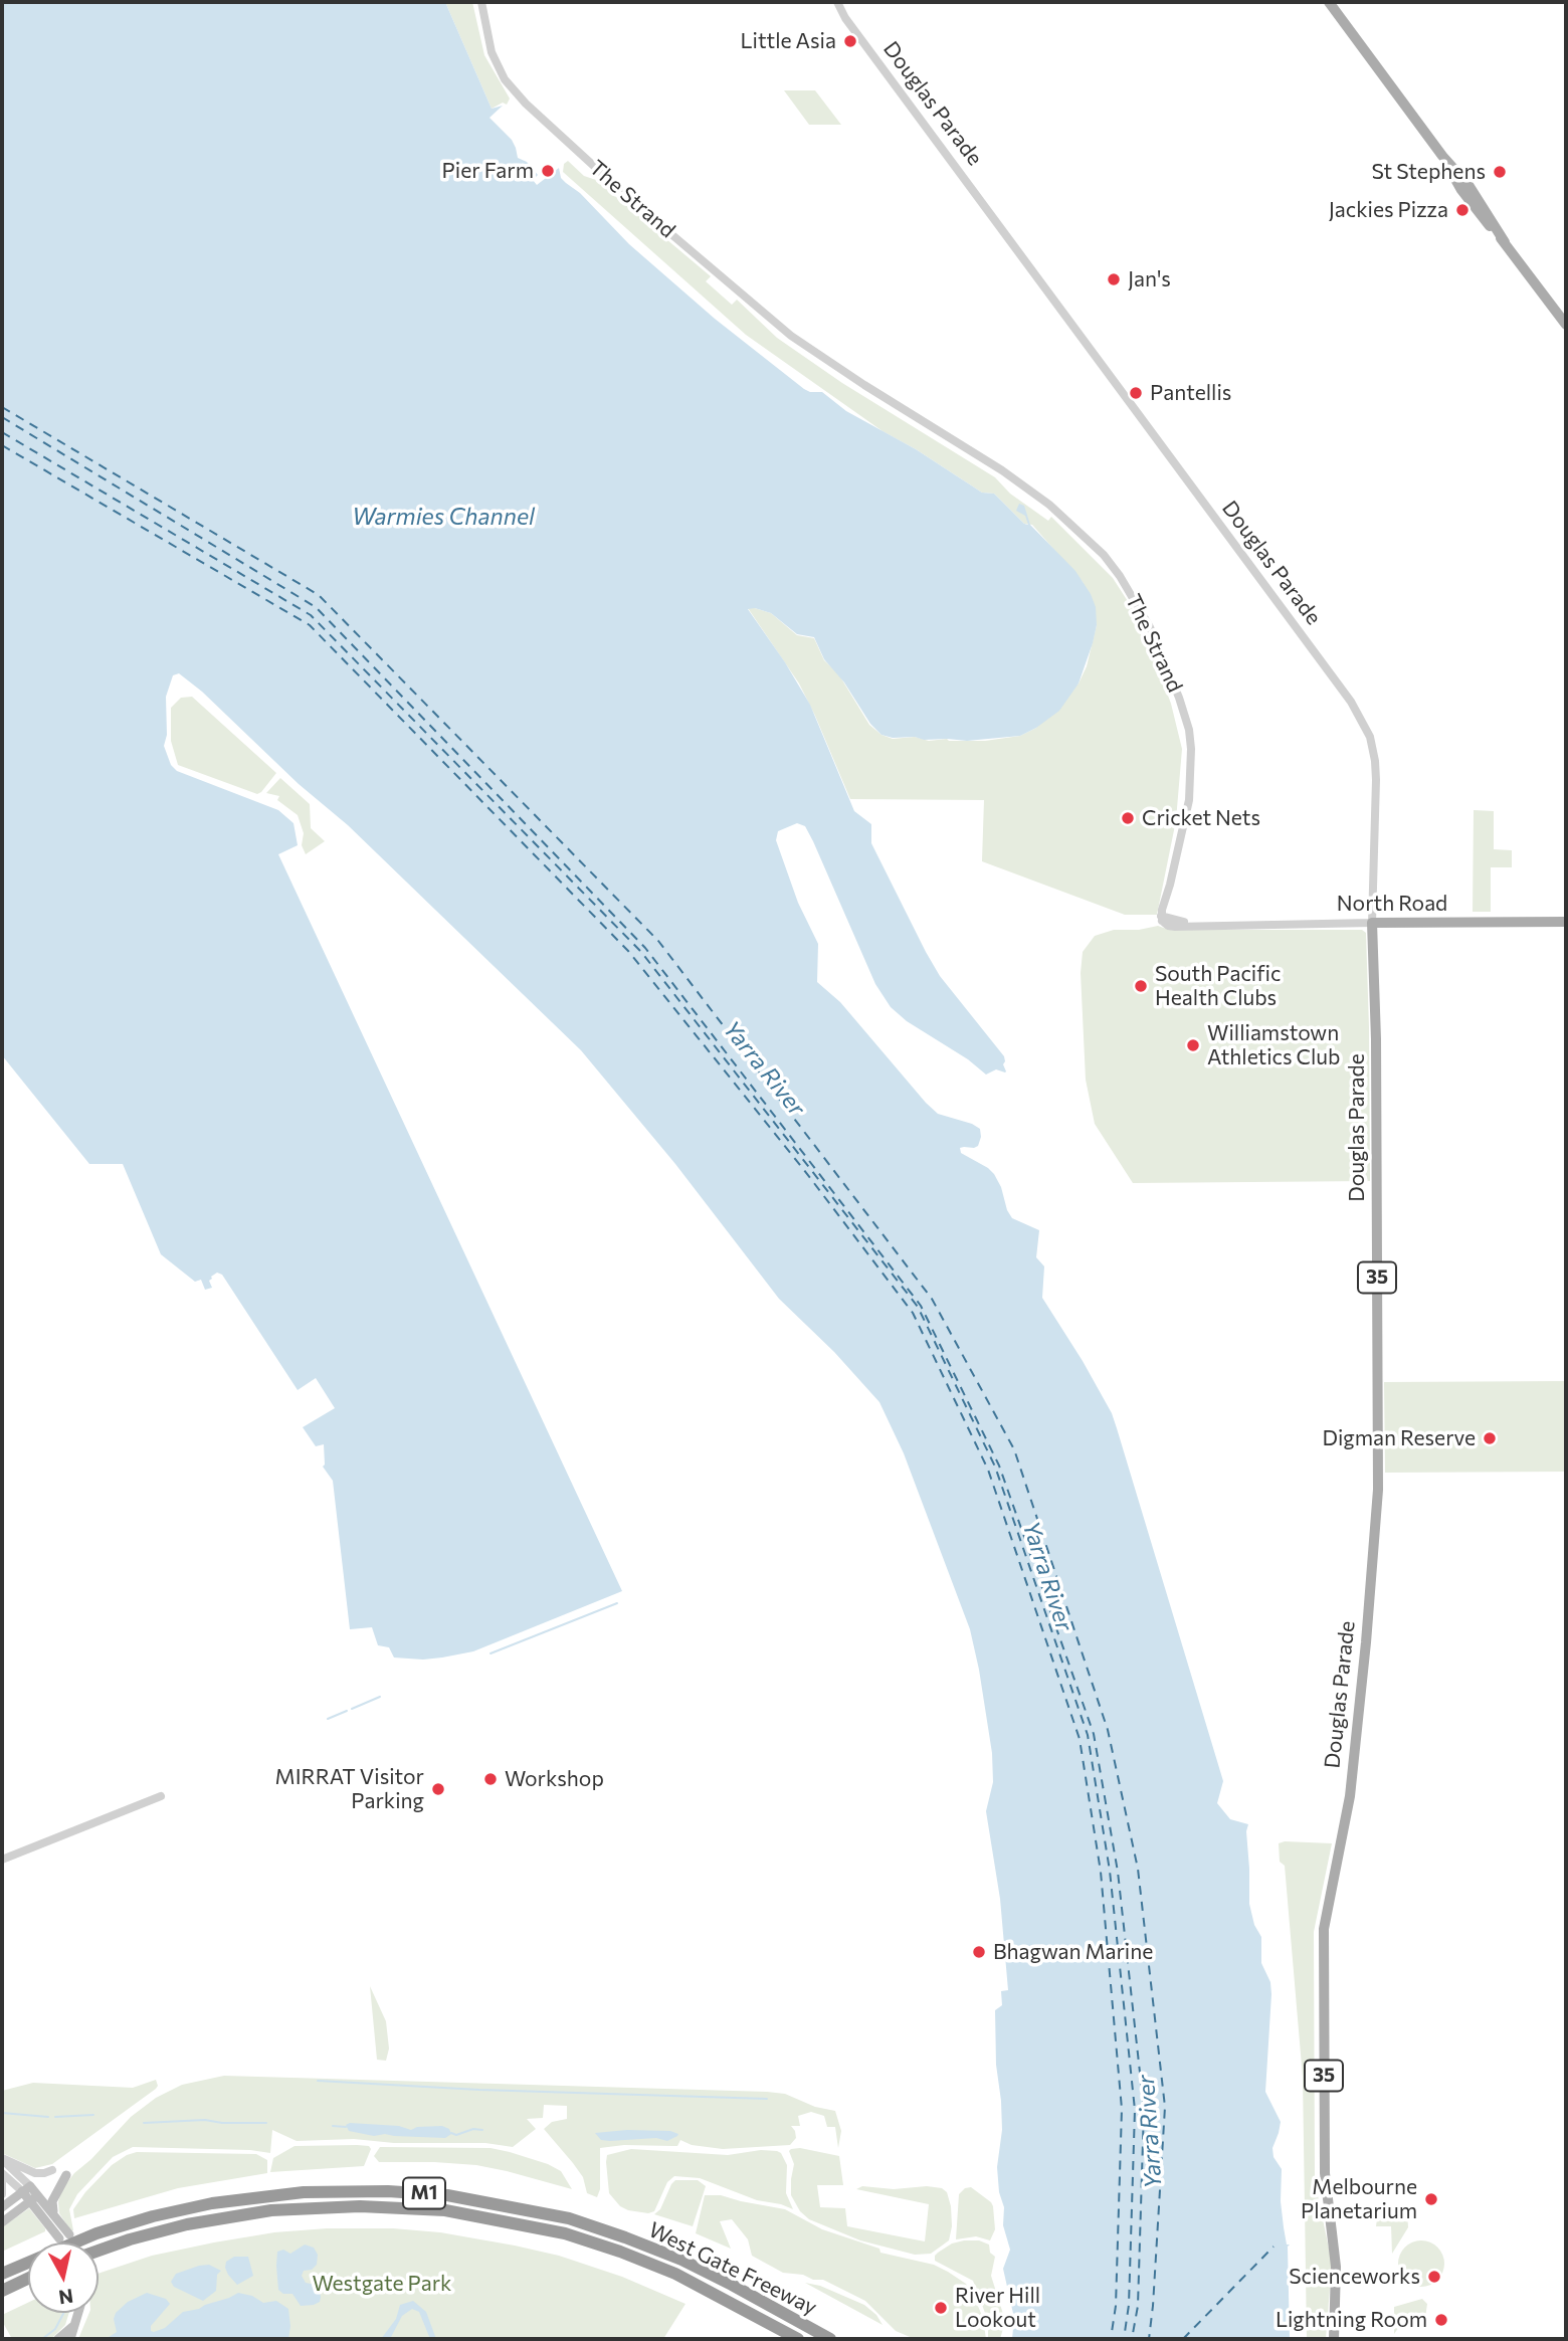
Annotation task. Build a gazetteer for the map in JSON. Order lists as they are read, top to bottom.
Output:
{
  "streets": {
    "highway": ["M1", "West Gate Freeway"],
    "main road": ["Douglas Parade", "North Road", "35"],
    "street": ["The Strand"]
  },
  "crossings": [
    ["Douglas Parade", "North Road"],
    ["The Strand", "North Road"]
  ],
  "water": ["Warmies Channel", "Yarra River"],
  "parks": ["Westgate Park"],
  "places": [
    "Little Asia",
    "Pier Farm",
    "St Stephens",
    "Jackies Pizza",
    "Jan's",
    "Pantellis",
    "Cricket Nets",
    "South Pacific Health Clubs",
    "Williamstown Athletics Club",
    "Digman Reserve",
    "Workshop",
    "MIRRAT Visitor Parking",
    "Bhagwan Marine",
    "Melbourne Planetarium",
    "Scienceworks",
    "River Hill Lookout",
    "Lightning Room"
  ],
  "north": "bottom"
}
